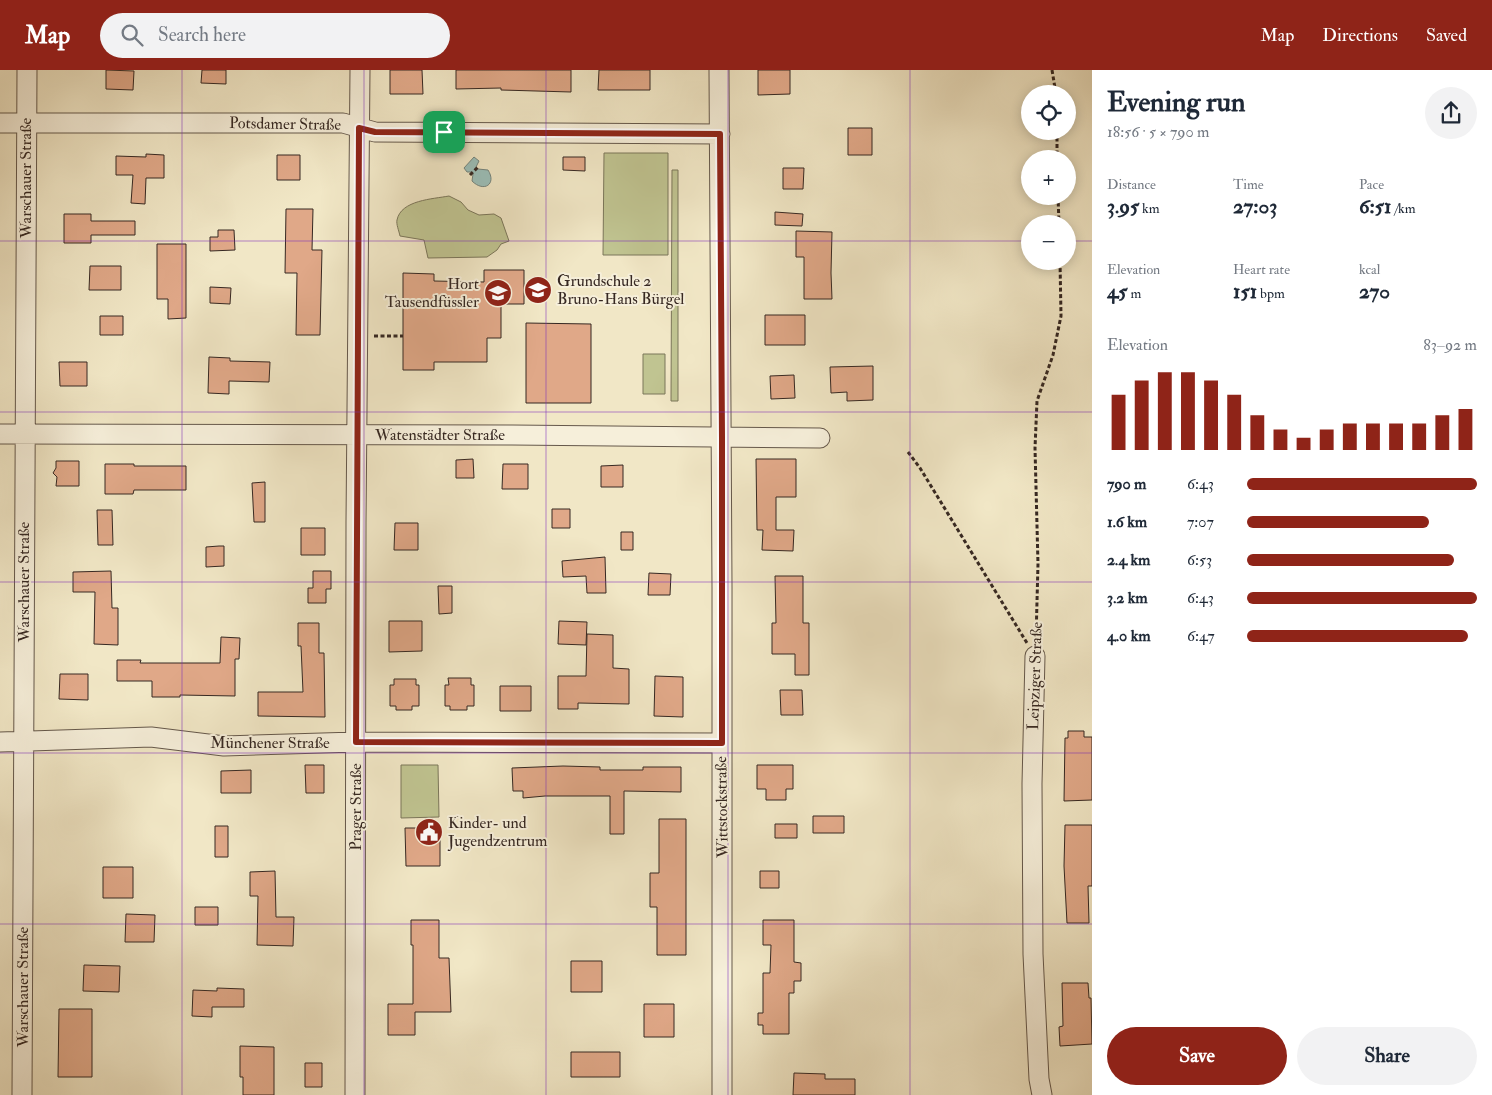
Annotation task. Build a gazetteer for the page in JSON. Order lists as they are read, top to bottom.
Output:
{
  "streets": {
    "street": [
      "Potsdamer Straße",
      "Warschauer Straße",
      "Watenstädter Straße",
      "Leipziger Straße",
      "Münchener Straße",
      "Prager Straße",
      "Wittstockstraße"
    ]
  },
  "crossings": [
    ["Potsdamer Straße", "Warschauer Straße"],
    ["Potsdamer Straße", "Prager Straße"],
    ["Potsdamer Straße", "Wittstockstraße"],
    ["Warschauer Straße", "Watenstädter Straße"],
    ["Warschauer Straße", "Münchener Straße"],
    ["Watenstädter Straße", "Prager Straße"],
    ["Watenstädter Straße", "Wittstockstraße"],
    ["Münchener Straße", "Prager Straße"],
    ["Münchener Straße", "Wittstockstraße"]
  ],
  "places": {
    "school or university": ["Grundschule 2 Bruno-Hans Bürgel", "Hort Tausendfüssler"],
    "public building": ["Kinder- und Jugendzentrum"]
  },
  "page": {
    "header": "Map",
    "search": "Search here",
    "nav": ["Map", "Directions", "Saved"],
    "heading": ["Evening run", "18:56 · 5 × 790 m"],
    "map_buttons": ["+", "−"],
    "stats": [
      ["Distance", "3.95 km"],
      ["Time", "27:03"],
      ["Pace", "6:51 /km"],
      ["Elevation", "45 m"],
      ["Heart rate", "151 bpm"],
      ["kcal", "270"]
    ],
    "chart": ["Elevation", "83–92 m"],
    "list": [
      {
        "name": "790 m",
        "note": "6:43"
      },
      {
        "name": "1.6 km",
        "note": "7:07"
      },
      {
        "name": "2.4 km",
        "note": "6:53"
      },
      {
        "name": "3.2 km",
        "note": "6:43"
      },
      {
        "name": "4.0 km",
        "note": "6:47"
      }
    ],
    "buttons": ["Save", "Share"]
  }
}
